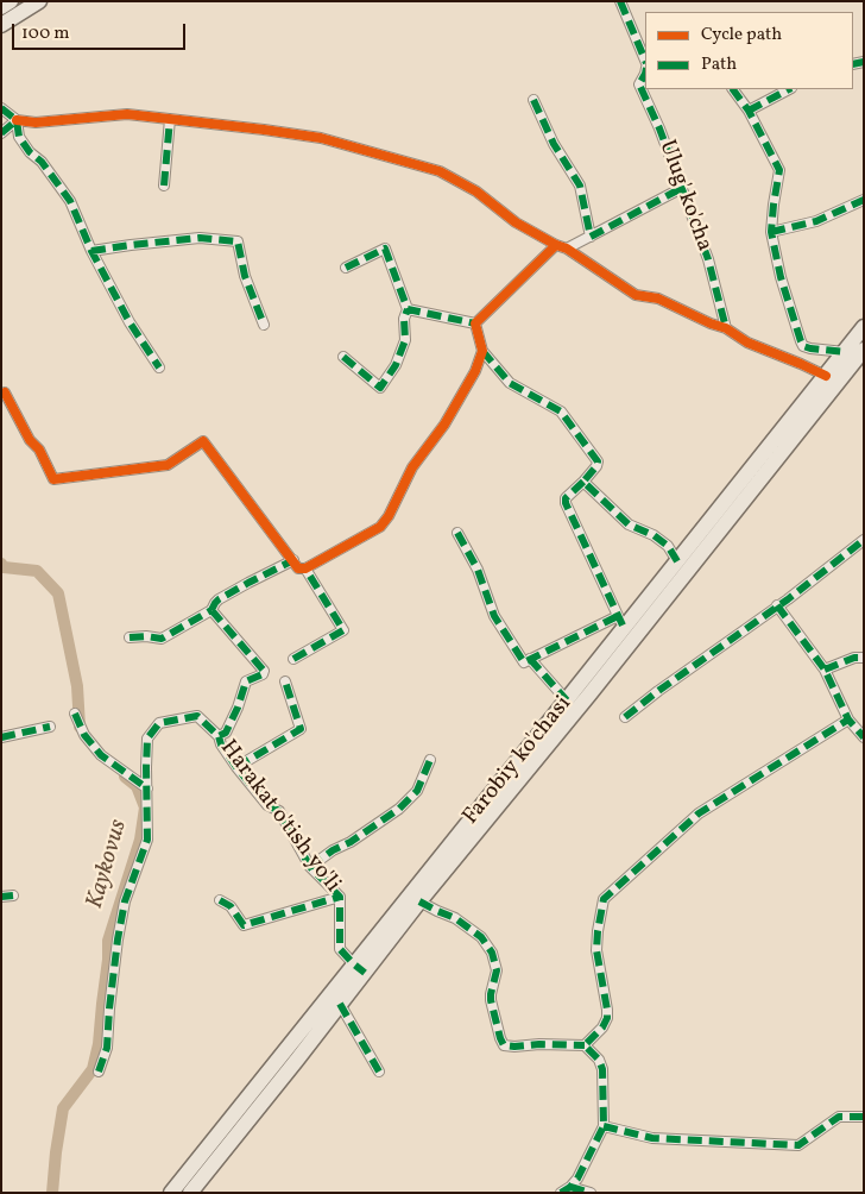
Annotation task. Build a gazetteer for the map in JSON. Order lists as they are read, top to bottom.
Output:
{
  "streets": {
    "main road": ["Farobiy ko'chasi"],
    "street": ["Ulug' ko'cha", "Harakat o'tish yo'li"]
  },
  "crossings": [
    ["Farobiy ko'chasi", "Harakat o'tish yo'li"]
  ],
  "water": ["Kaykovus"],
  "legend": ["Cycle path", "Path"],
  "scale_bar": "100 m"
}
